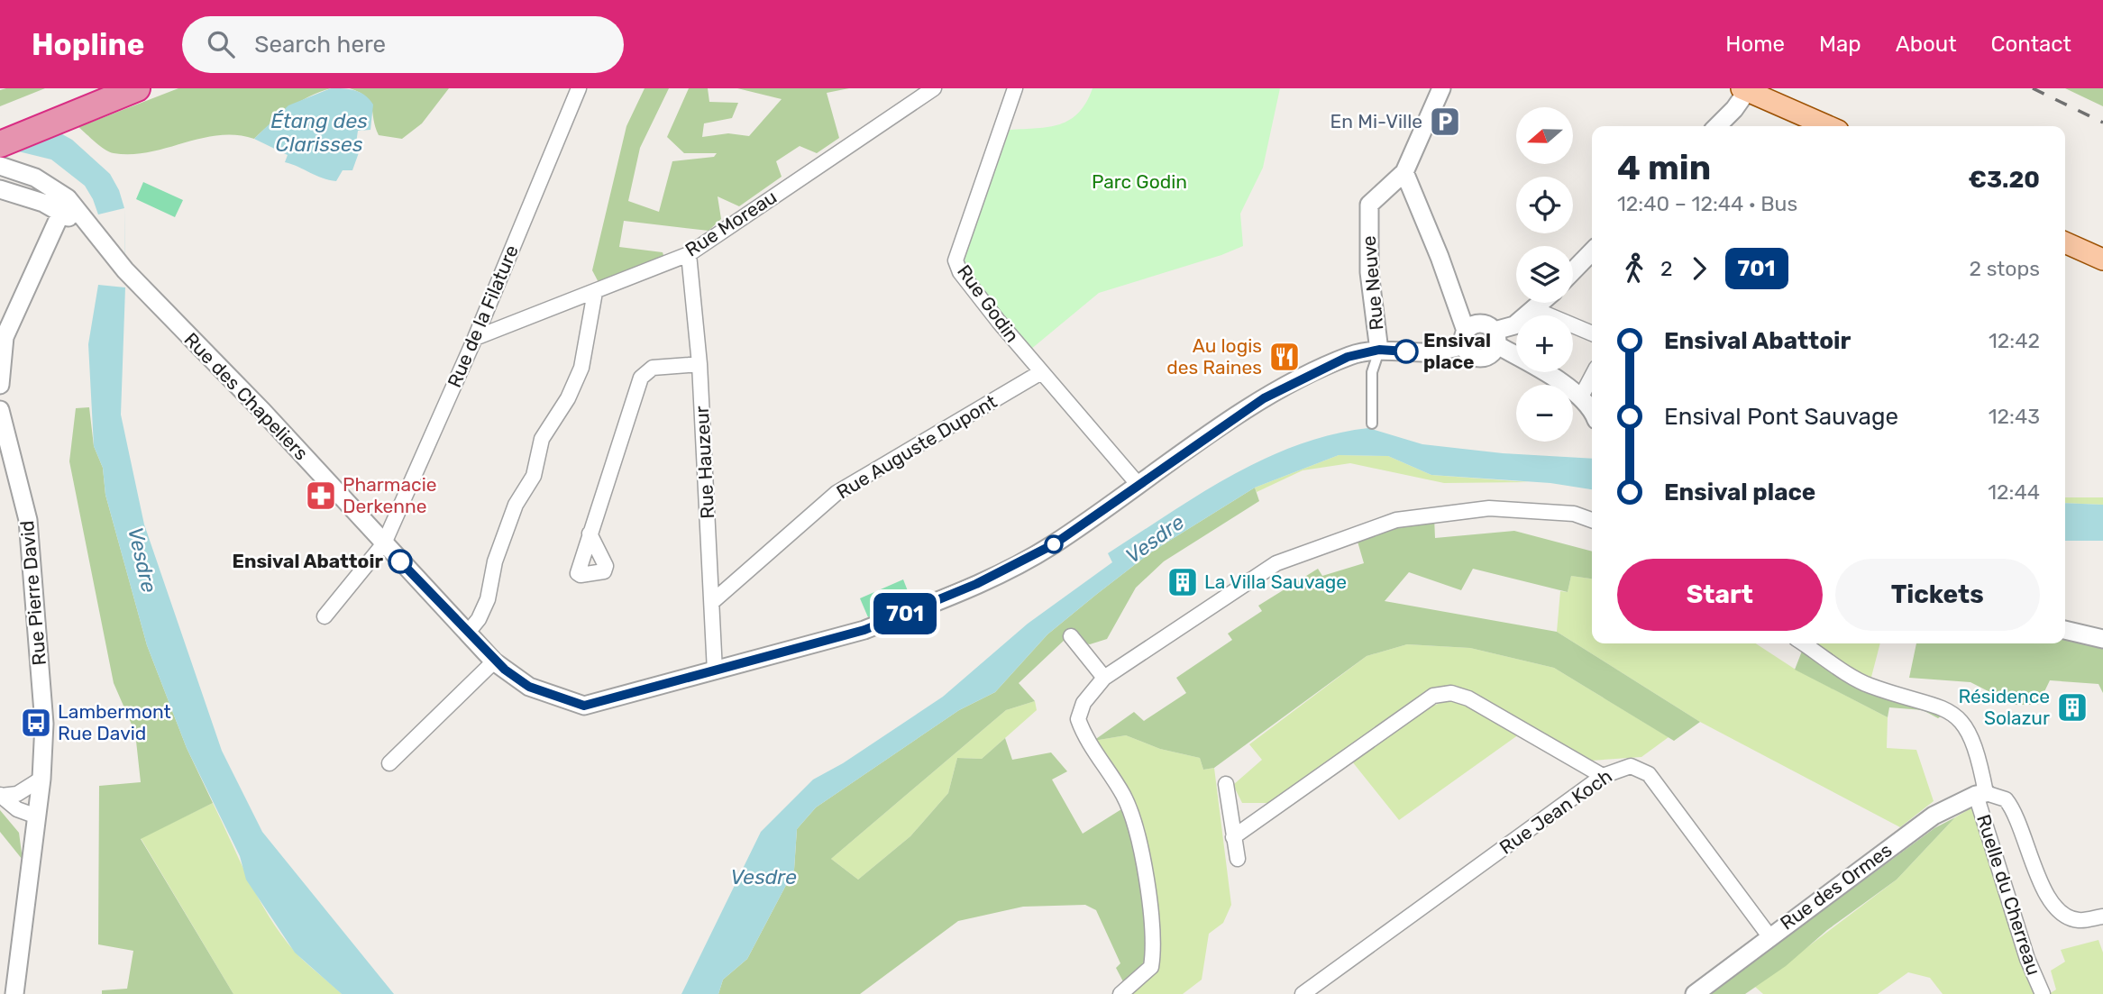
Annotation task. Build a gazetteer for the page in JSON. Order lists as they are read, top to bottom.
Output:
{
  "streets": {
    "street": [
      "Rue Moreau",
      "Rue Neuve",
      "Rue Godin",
      "Rue de la Filature",
      "Rue des Chapeliers",
      "Rue Auguste Dupont",
      "Rue Hauzeur",
      "Rue Pierre David",
      "Rue Jean Koch",
      "Rue des Ormes",
      "Ruelle du Cherreau"
    ]
  },
  "crossings": [
    ["Rue Moreau", "Rue de la Filature"],
    ["Rue Moreau", "Rue Hauzeur"],
    ["Rue Neuve", "Rue des Chapeliers"],
    ["Rue Godin", "Rue des Chapeliers"],
    ["Rue Godin", "Rue Auguste Dupont"],
    ["Rue de la Filature", "Rue des Chapeliers"],
    ["Rue des Chapeliers", "Rue Hauzeur"],
    ["Rue Auguste Dupont", "Rue Hauzeur"],
    ["Rue Jean Koch", "Rue des Ormes"],
    ["Rue des Ormes", "Ruelle du Cherreau"]
  ],
  "water": ["Étang des Clarisses", "Vesdre"],
  "parks": ["Parc Godin"],
  "places": {
    "parking": ["En Mi-Ville"],
    "other": ["Ensival place", "Ensival Abattoir"],
    "restaurant": ["Au logis des Raines"],
    "pharmacy": ["Pharmacie Derkenne"],
    "building": ["La Villa Sauvage", "Résidence Solazur"],
    "bus stop": ["Lambermont Rue David"]
  },
  "lines": ["bus line 701"],
  "north": "left",
  "page": {
    "header": "Hopline",
    "search": "Search here",
    "nav": [
      "Home",
      "Map",
      "About",
      "Contact"
    ],
    "on_map": "701",
    "map_buttons": ["+", "−"],
    "heading": ["4 min", "12:40 – 12:44 · Bus", "€3.20"],
    "legs": ["2", "701", "2 stops"],
    "list": [
      {
        "name": "Ensival Abattoir",
        "value": "12:42"
      },
      {
        "name": "Ensival Pont Sauvage",
        "value": "12:43"
      },
      {
        "name": "Ensival place",
        "value": "12:44"
      }
    ],
    "buttons": ["Start", "Tickets"]
  }
}
